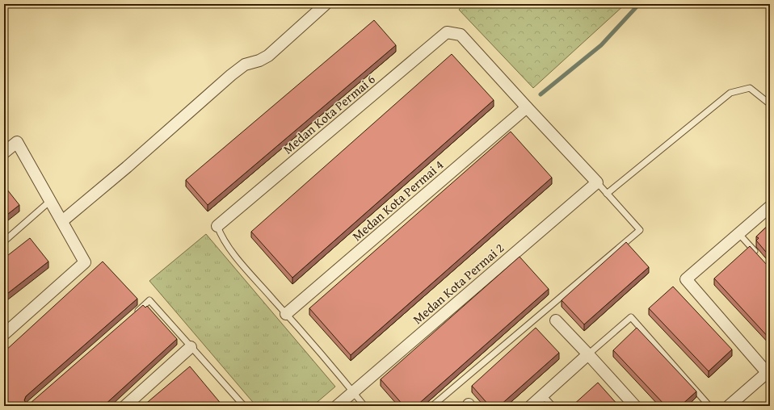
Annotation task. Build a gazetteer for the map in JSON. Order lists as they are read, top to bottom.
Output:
{
  "streets": {
    "street": ["Medan Kota Permai 6", "Medan Kota Permai 4", "Medan Kota Permai 2"]
  },
  "crossings": [
    ["Medan Kota Permai 6", "Medan Kota Permai 4"]
  ]
}
